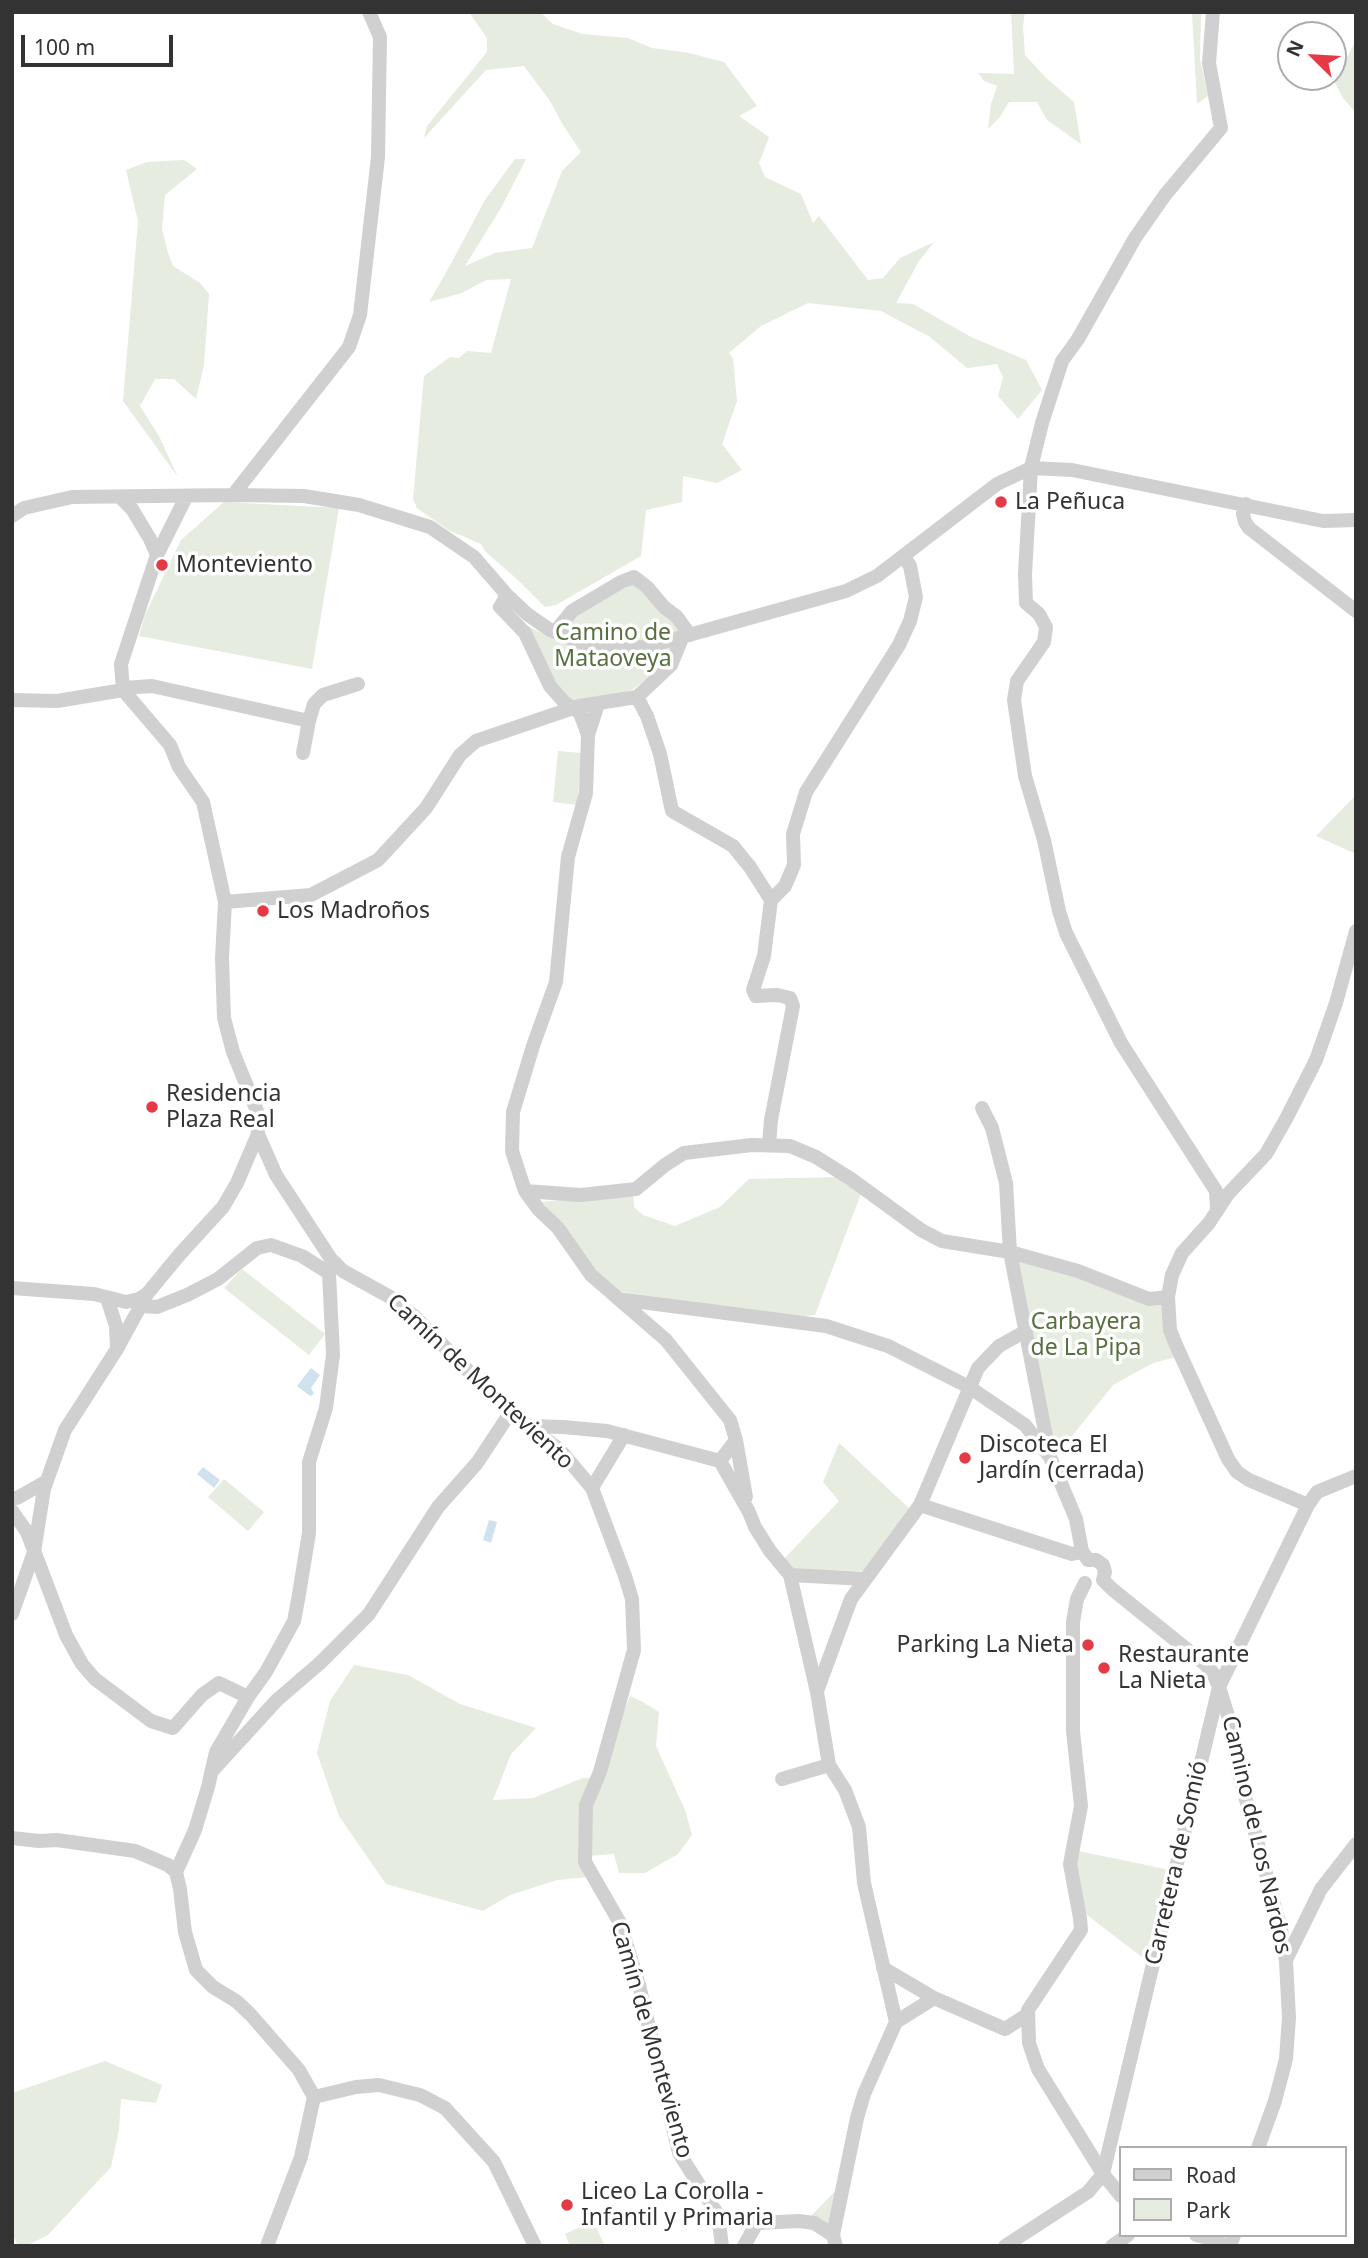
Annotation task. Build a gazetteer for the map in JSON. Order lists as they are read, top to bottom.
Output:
{
  "streets": {
    "street": ["Camín de Monteviento", "Camino de Los Nardos", "Carretera de Somió"]
  },
  "crossings": [
    ["Camino de Los Nardos", "Carretera de Somió"]
  ],
  "parks": ["Camino de Mataoveya", "Carbayera de La Pipa"],
  "places": [
    "La Peñuca",
    "Monteviento",
    "Los Madroños",
    "Residencia Plaza Real",
    "Discoteca El Jardín (cerrada)",
    "Parking La Nieta",
    "Restaurante La Nieta",
    "Liceo La Corolla - Infantil y Primaria"
  ],
  "legend": ["Road", "Park"],
  "scale_bar": "100 m",
  "north": "top left"
}
